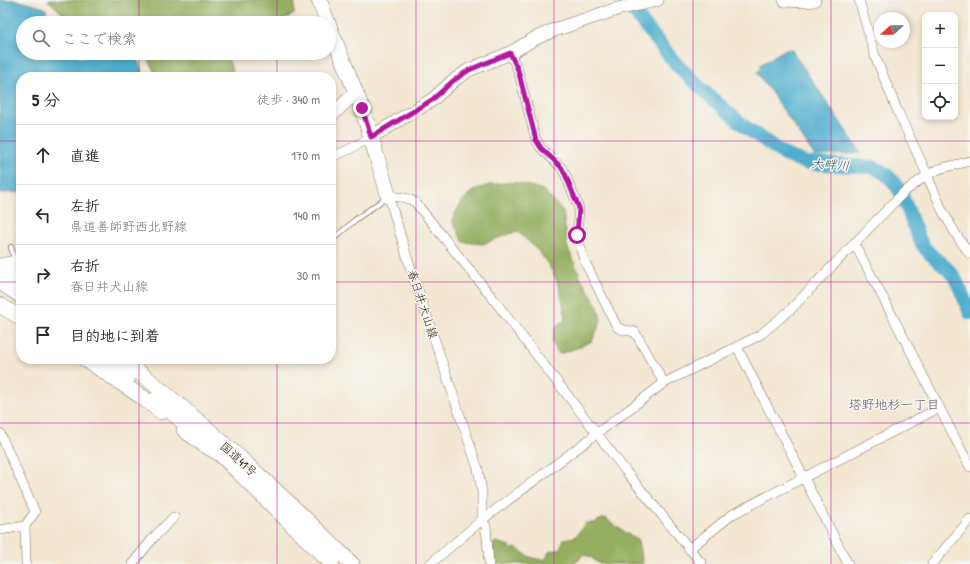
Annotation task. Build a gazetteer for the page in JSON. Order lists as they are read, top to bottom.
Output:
{
  "streets": {
    "main road": ["春日井犬山線", "国道41号"]
  },
  "districts": ["塔野地杉一丁目"],
  "water": ["大畔川"],
  "north": "left",
  "page": {
    "map_buttons": ["+", "−"],
    "search": "ここで検索",
    "heading": ["5 分", "徒歩 · 340 m"],
    "list": [
      ["直進", "170 m"],
      ["左折", "県道善師野西北野線", "140 m"],
      ["右折", "春日井犬山線", "30 m"],
      "目的地に到着"
    ]
  }
}
